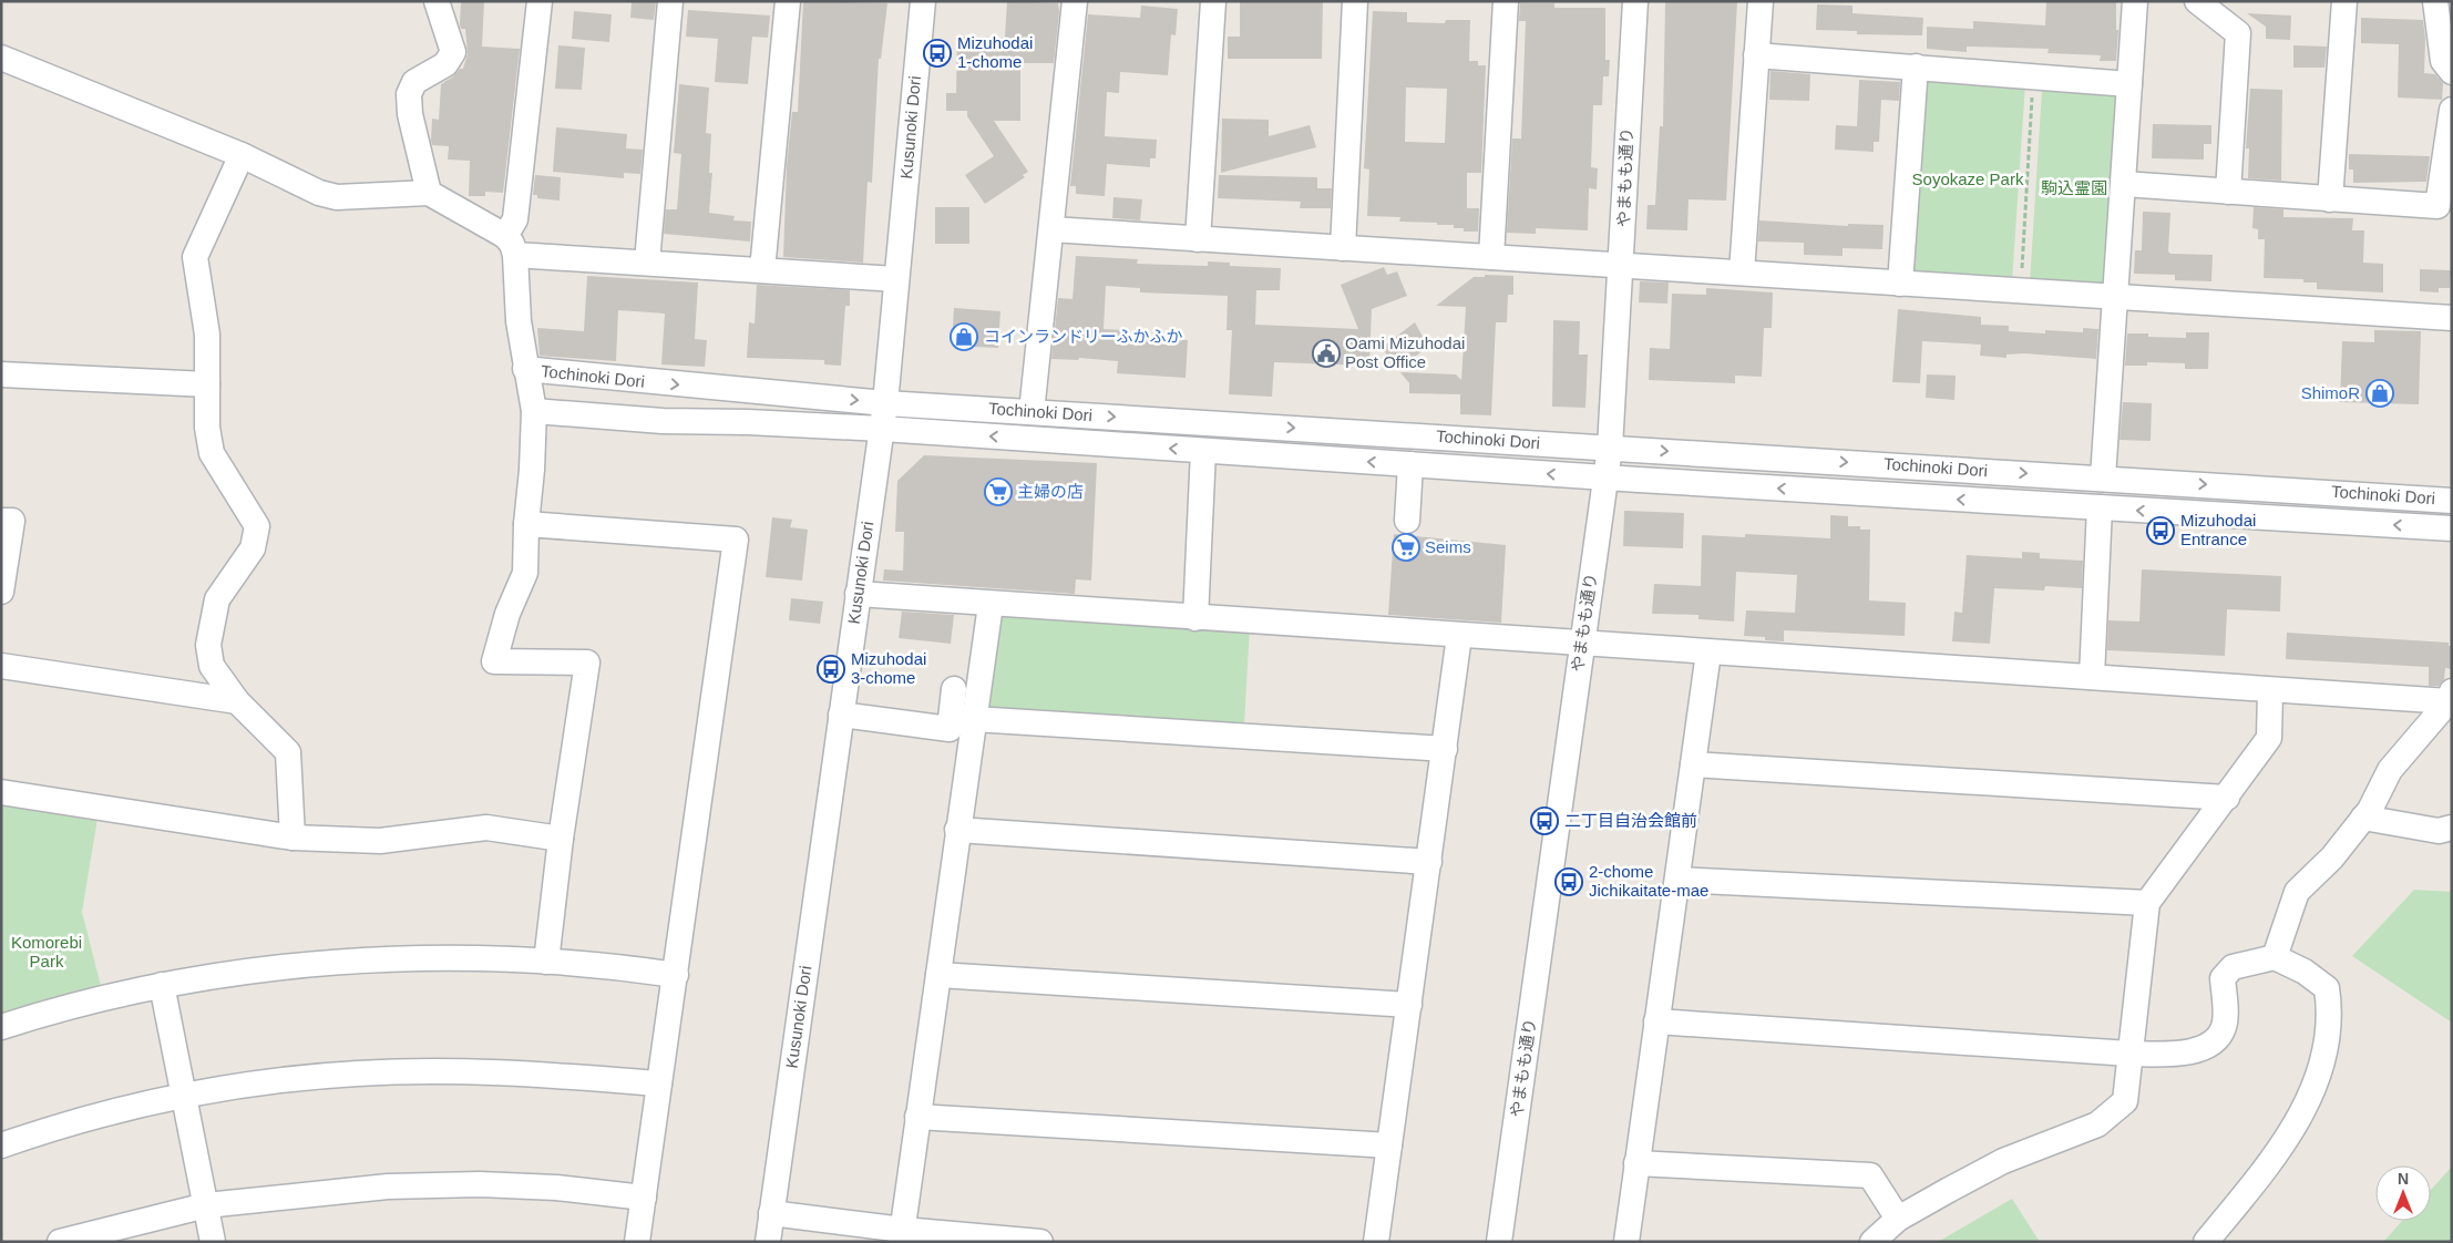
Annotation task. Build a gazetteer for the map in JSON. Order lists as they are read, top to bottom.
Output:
{
  "streets": {
    "street": ["Kusunoki Dori", "やまもも通り", "Tochinoki Dori"]
  },
  "crossings": [
    ["Kusunoki Dori", "Tochinoki Dori"],
    ["やまもも通り", "Tochinoki Dori"]
  ],
  "parks": ["Soyokaze Park", "駒込霊園", "Komorebi Park"],
  "places": {
    "bus stop": [
      "Mizuhodai 1-chome",
      "Mizuhodai Entrance",
      "Mizuhodai 3-chome",
      "二丁目自治会館前",
      "2-chome Jichikaitate-mae"
    ],
    "shop": ["コインランドリーふかふか", "ShimoR"],
    "public building": ["Oami Mizuhodai Post Office"],
    "supermarket": ["主婦の店", "Seims"]
  },
  "north": "top"
}
